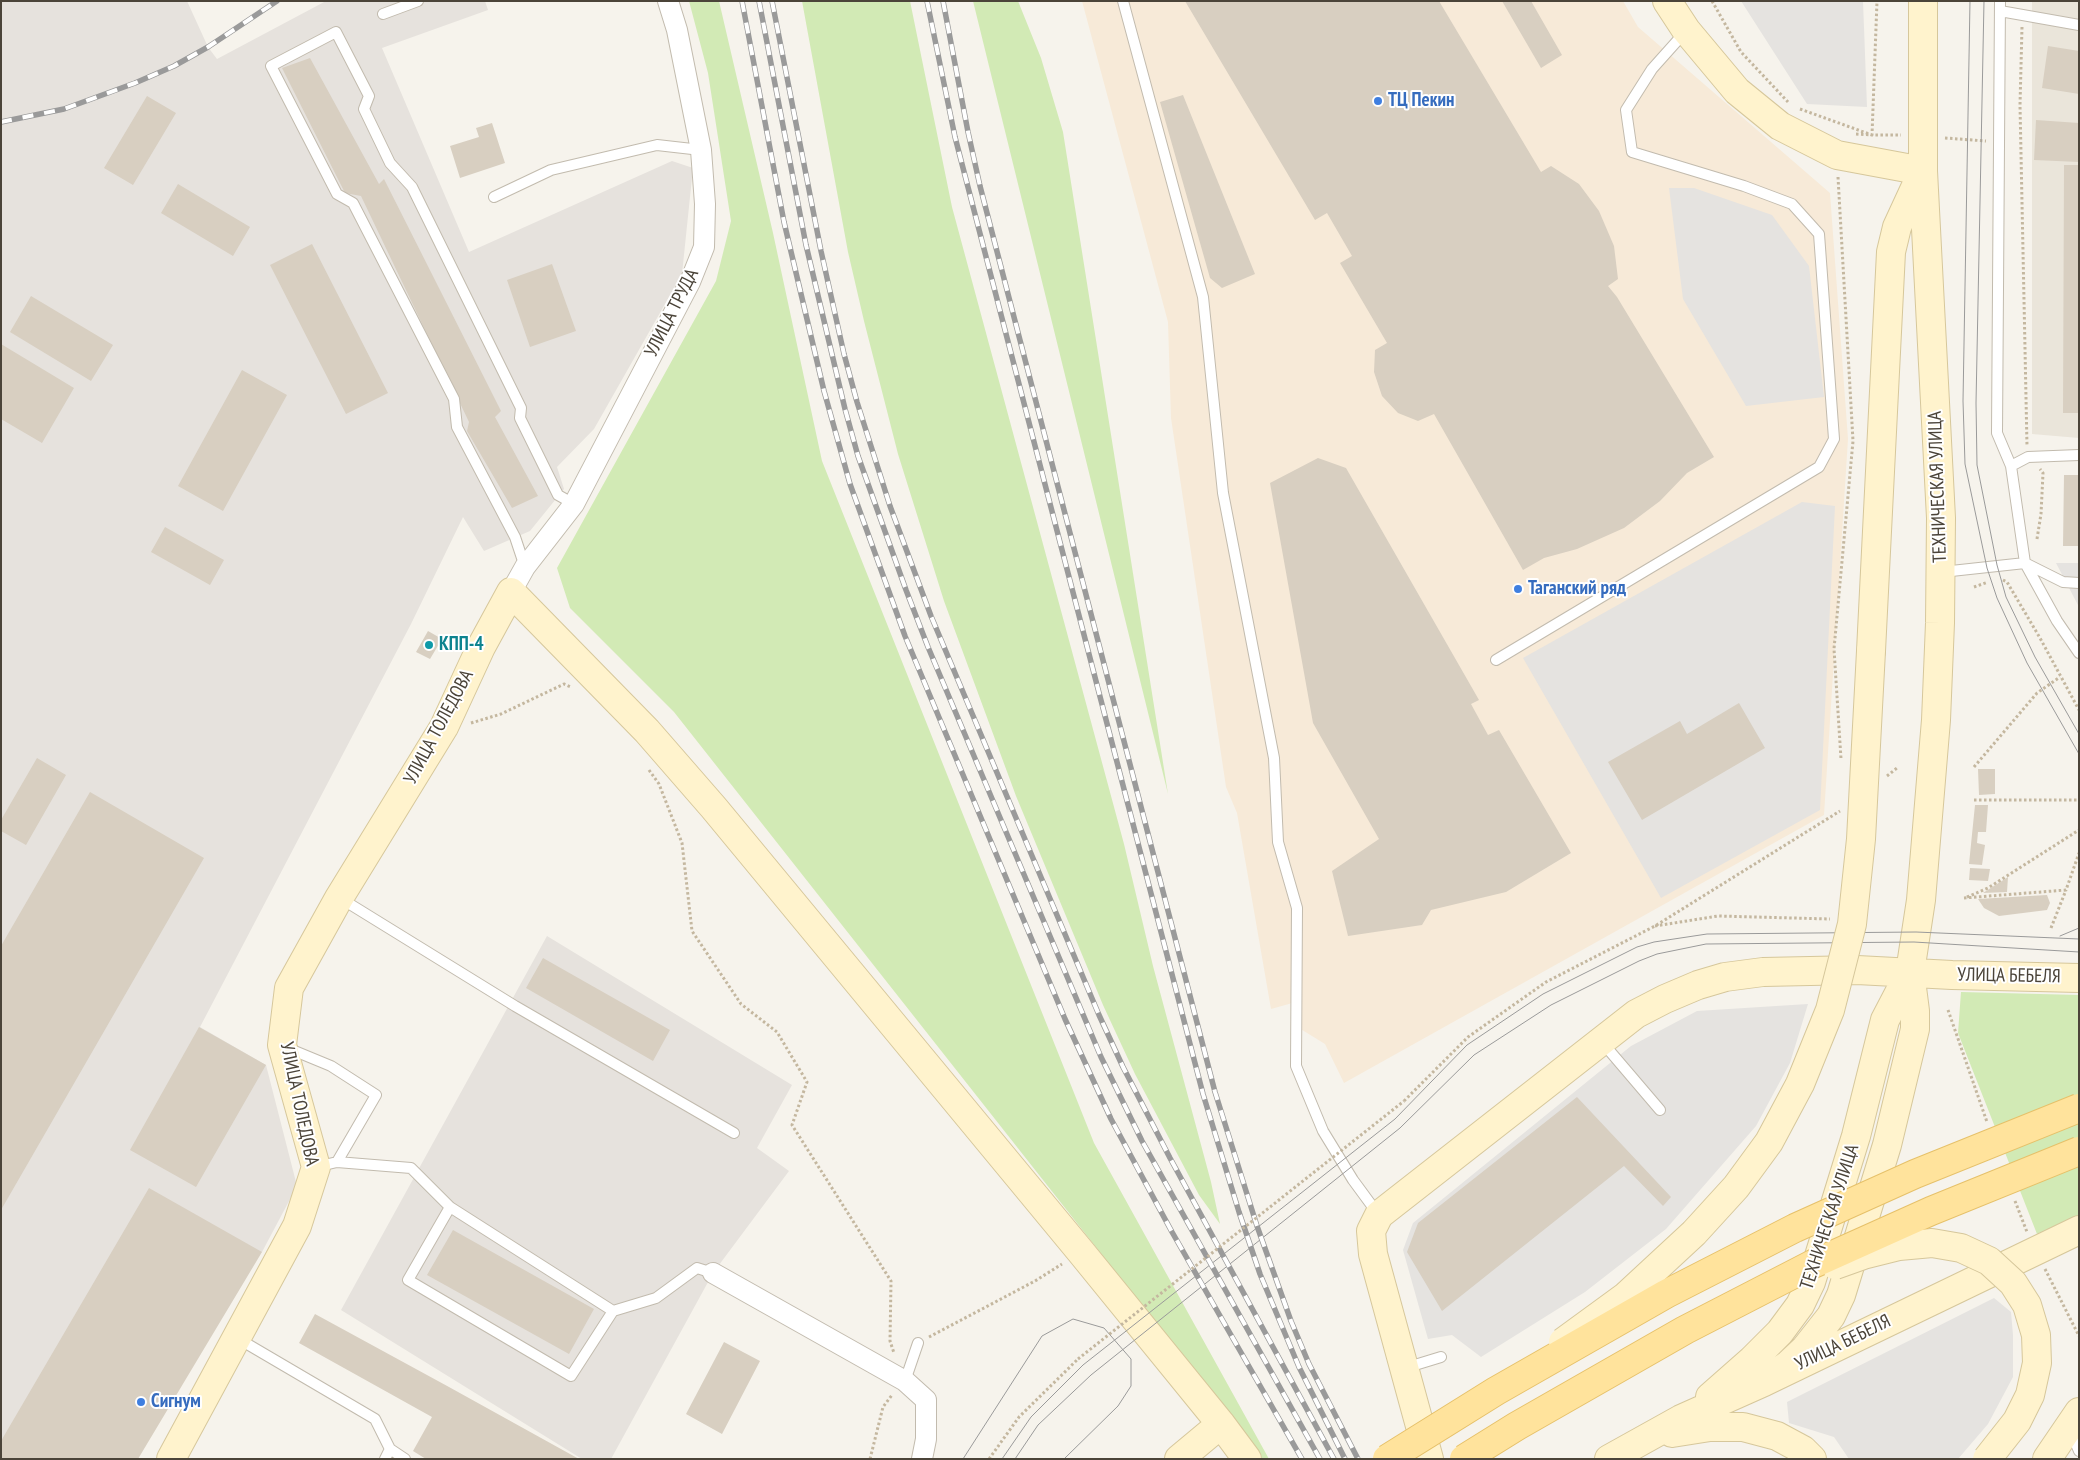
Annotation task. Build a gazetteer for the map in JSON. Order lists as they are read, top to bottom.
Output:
{
  "streets": {
    "main road": ["ТЕХНИЧЕСКАЯ УЛИЦА", "УЛИЦА ТОЛЕДОВА", "УЛИЦА БЕБЕЛЯ"],
    "street": ["УЛИЦА ТРУДА"]
  },
  "crossings": [
    ["УЛИЦА ТРУДА", "УЛИЦА ТОЛЕДОВА"],
    ["ТЕХНИЧЕСКАЯ УЛИЦА", "УЛИЦА БЕБЕЛЯ"]
  ],
  "places": [
    "ТЦ Пекин",
    "Таганский ряд",
    "КПП-4",
    "Сигнум"
  ]
}
